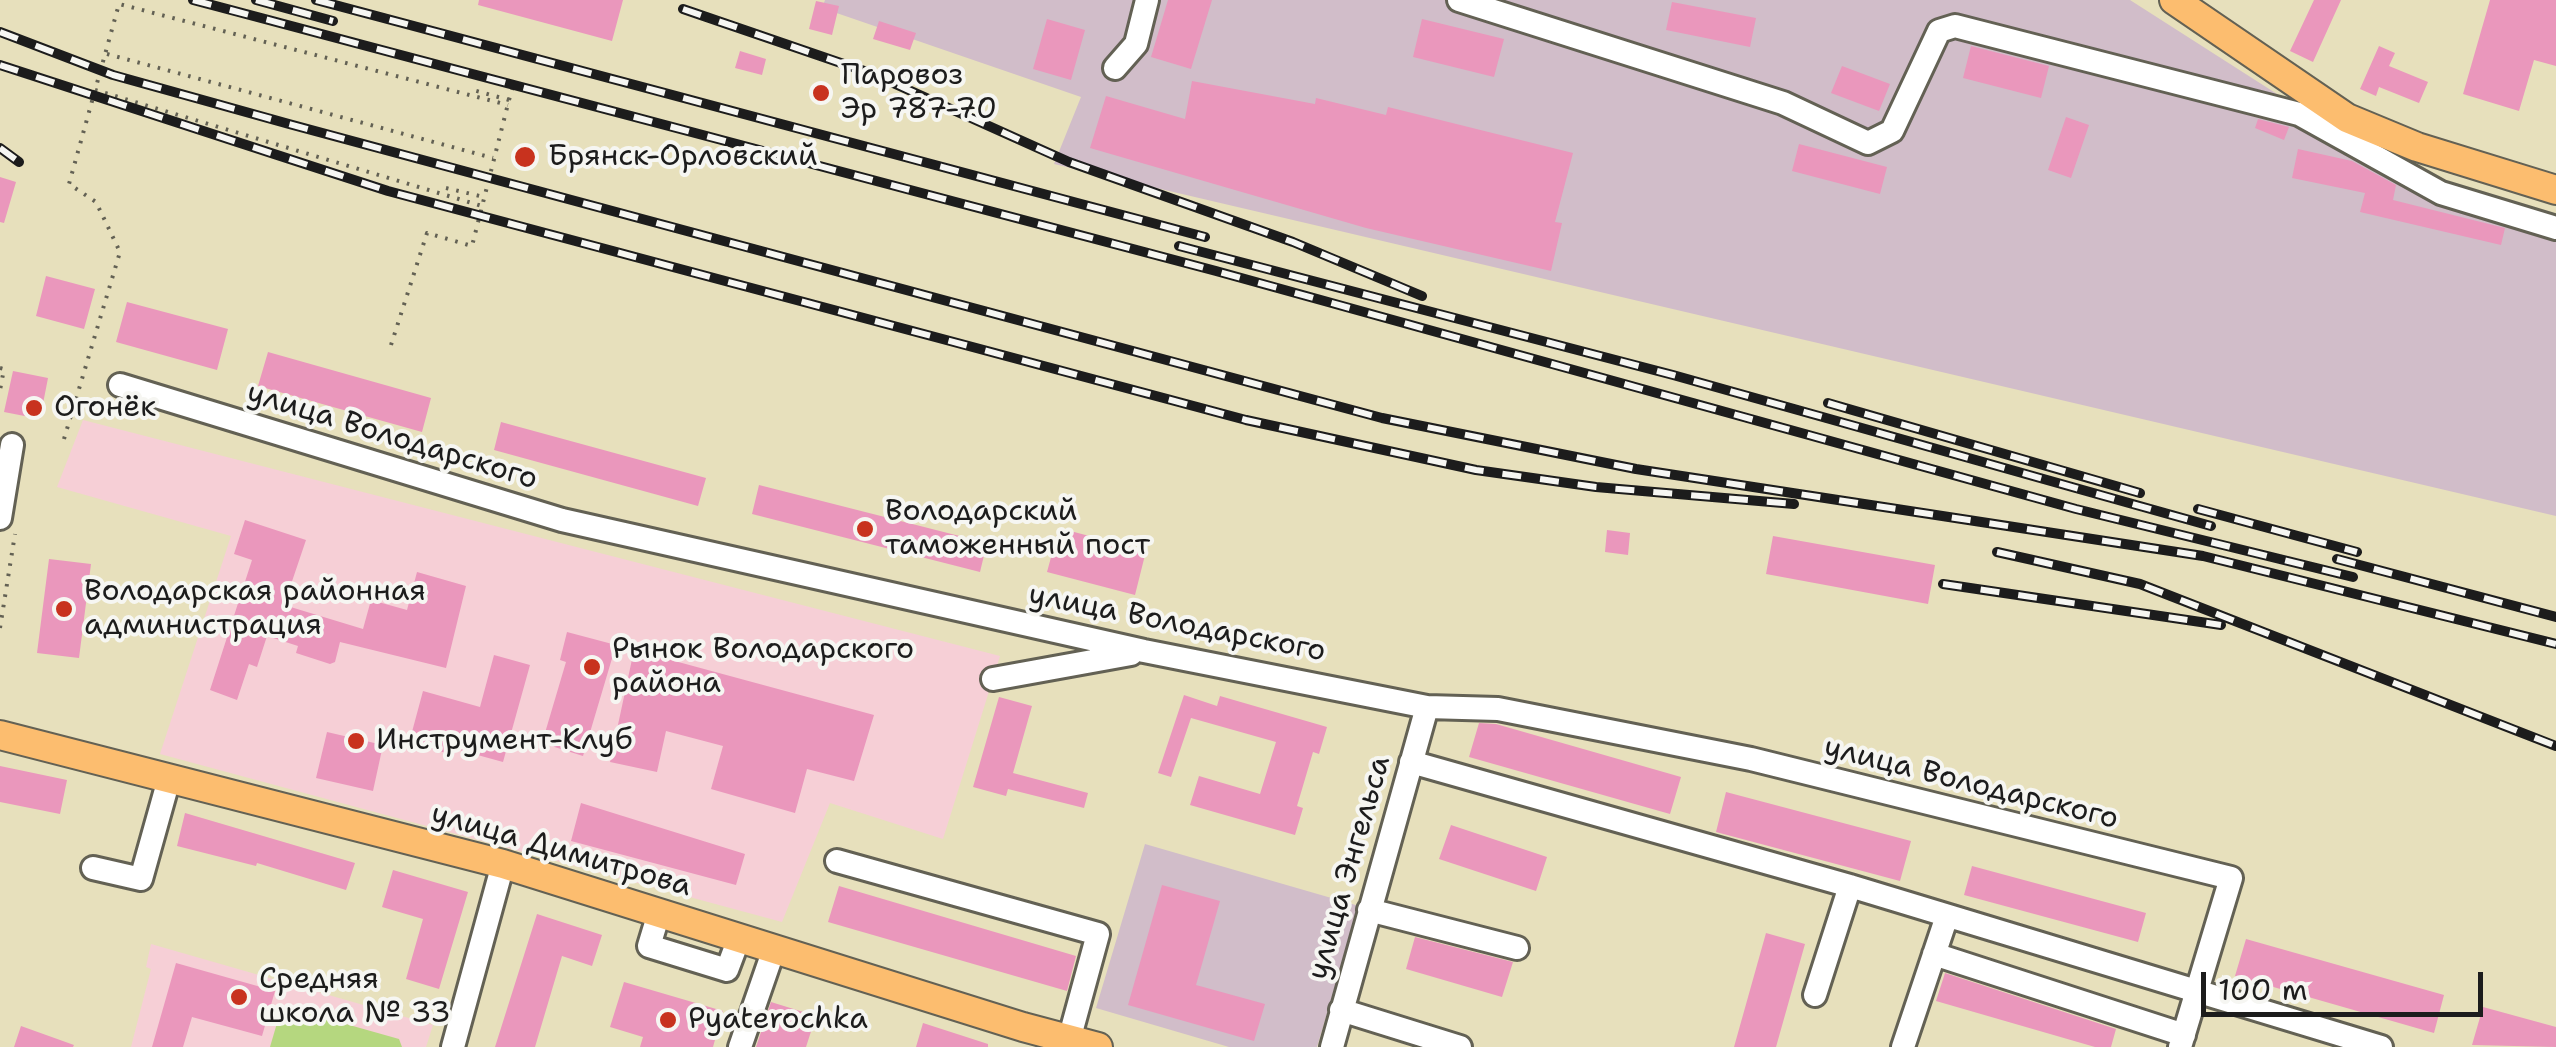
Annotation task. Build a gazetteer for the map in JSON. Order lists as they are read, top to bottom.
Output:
{
  "streets": {
    "main road": ["улица Димитрова"],
    "street": ["улица Володарского", "улица Энгельса"]
  },
  "crossings": [
    ["улица Володарского", "улица Энгельса"]
  ],
  "places": [
    "Паровоз Эр 787-70",
    "Брянск-Орловский",
    "Огонёк",
    "Володарский таможенный пост",
    "Володарская районная администрация",
    "Рынок Володарского района",
    "Инструмент-Клуб",
    "Средняя школа № 33",
    "Pyaterochka"
  ],
  "scale_bar": "100 m"
}
